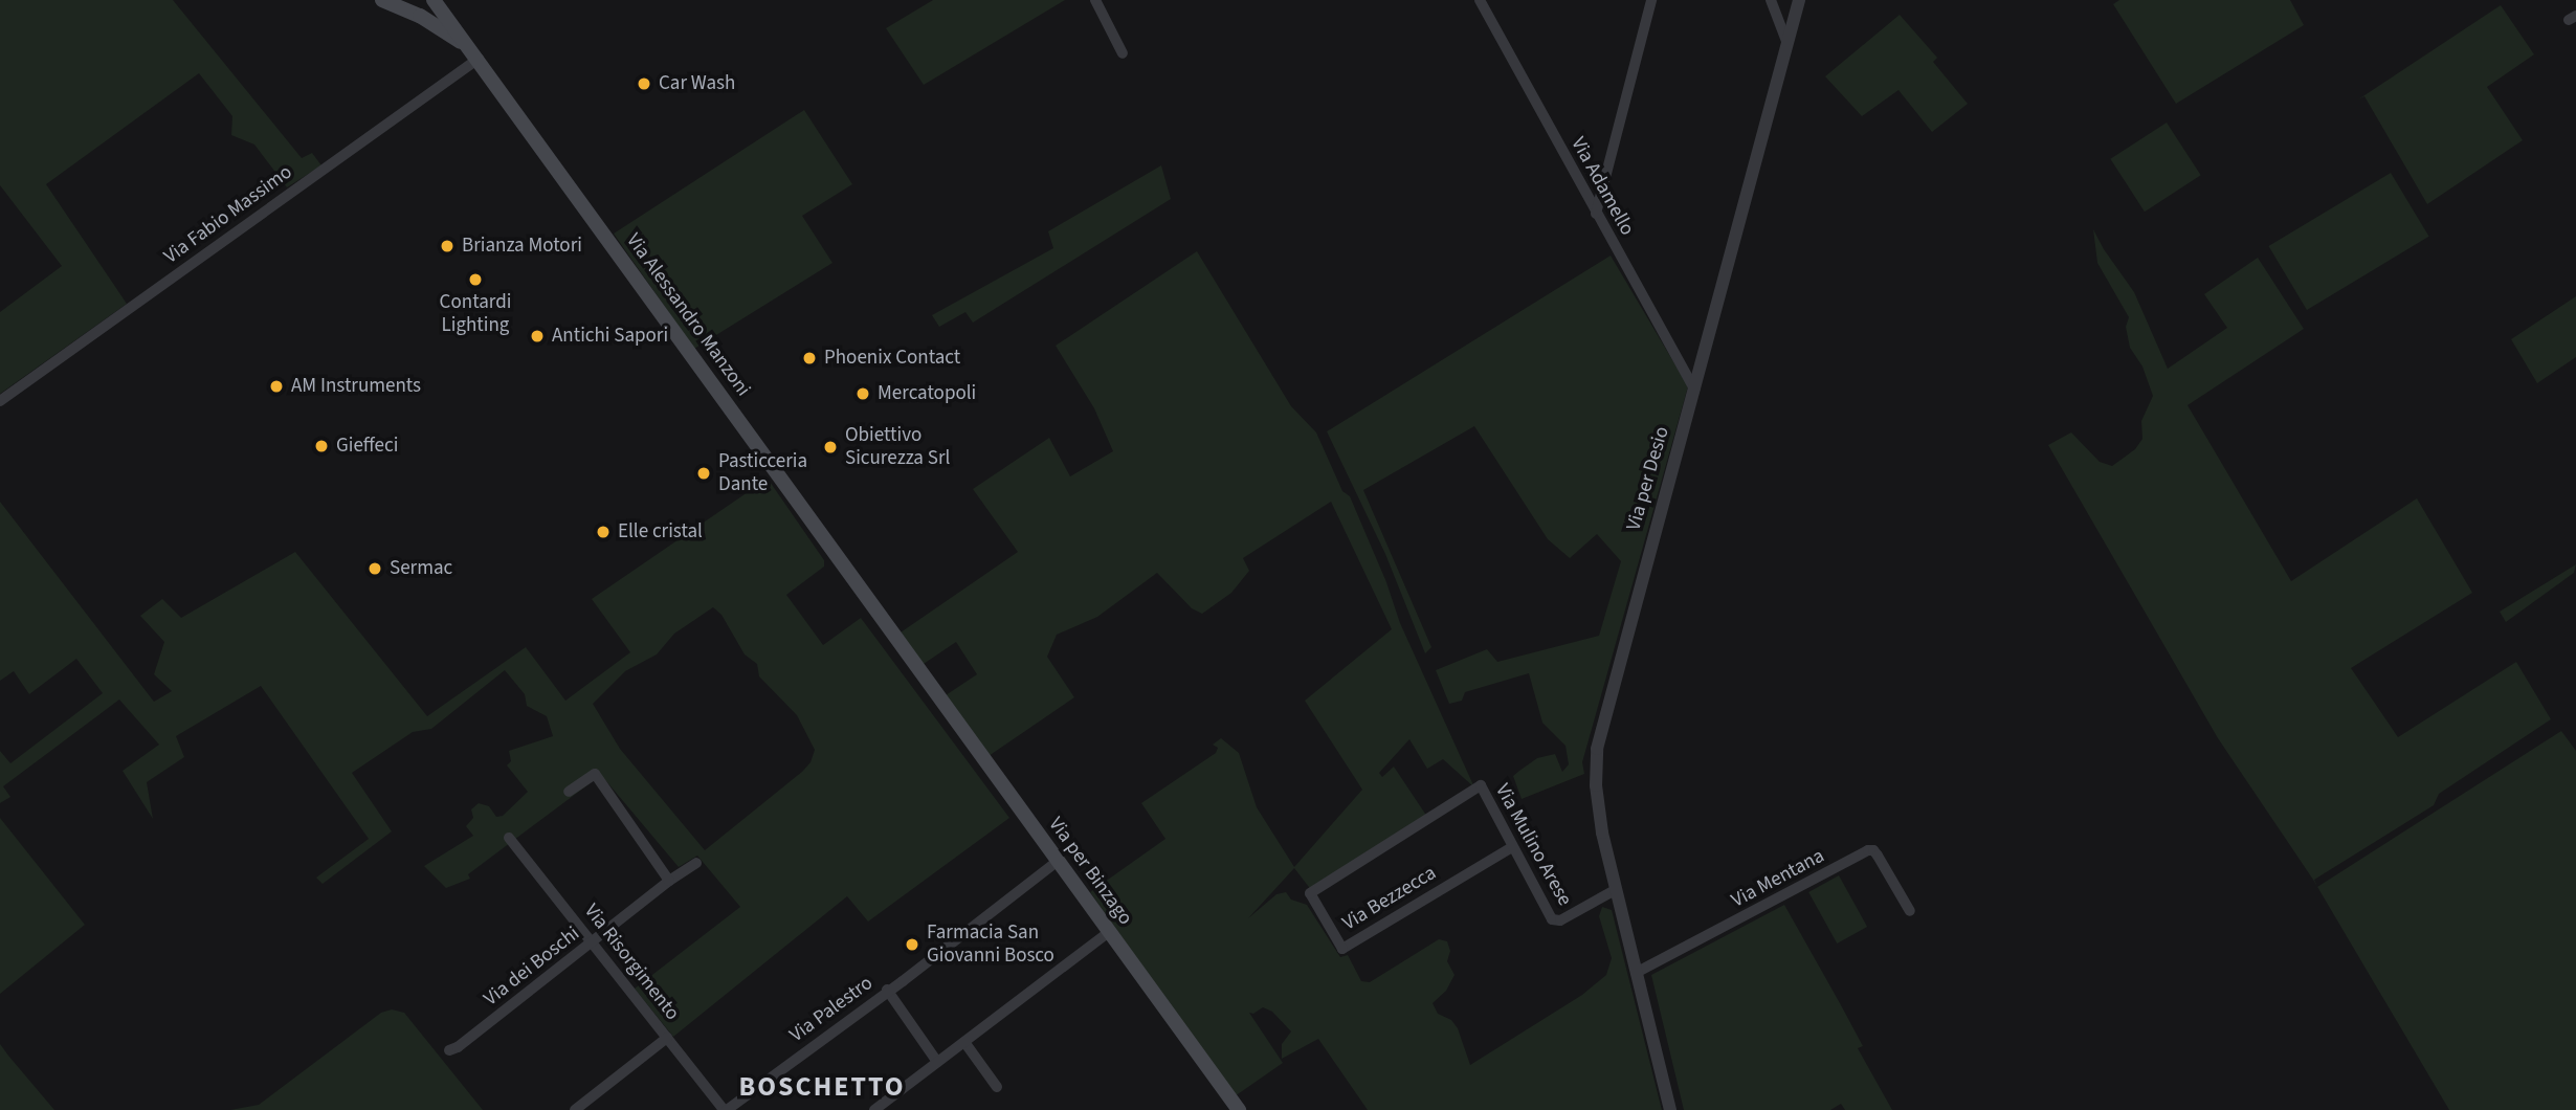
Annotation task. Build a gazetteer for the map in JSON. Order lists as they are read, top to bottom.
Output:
{
  "streets": {
    "main road": ["Via Alessandro Manzoni", "Via per Binzago"],
    "street": [
      "Via Adamello",
      "Via Fabio Massimo",
      "Via per Desio",
      "Via Mulino Arese",
      "Via Mentana",
      "Via Bezzecca",
      "Via Risorgimento",
      "Via dei Boschi",
      "Via Palestro"
    ]
  },
  "crossings": [
    ["Via Adamello", "Via per Desio"],
    ["Via Fabio Massimo", "Via Alessandro Manzoni"],
    ["Via Alessandro Manzoni", "Via per Binzago"],
    ["Via per Desio", "Via Mulino Arese"],
    ["Via per Desio", "Via Mentana"],
    ["Via Mulino Arese", "Via Bezzecca"],
    ["Via Risorgimento", "Via dei Boschi"],
    ["Via Risorgimento", "Via Palestro"]
  ],
  "districts": ["BOSCHETTO"],
  "places": [
    "Car Wash",
    "Brianza Motori",
    "Contardi Lighting",
    "Antichi Sapori",
    "Phoenix Contact",
    "AM Instruments",
    "Mercatopoli",
    "Gieffeci",
    "Obiettivo Sicurezza Srl",
    "Pasticceria Dante",
    "Elle cristal",
    "Sermac",
    "Farmacia San Giovanni Bosco"
  ]
}
